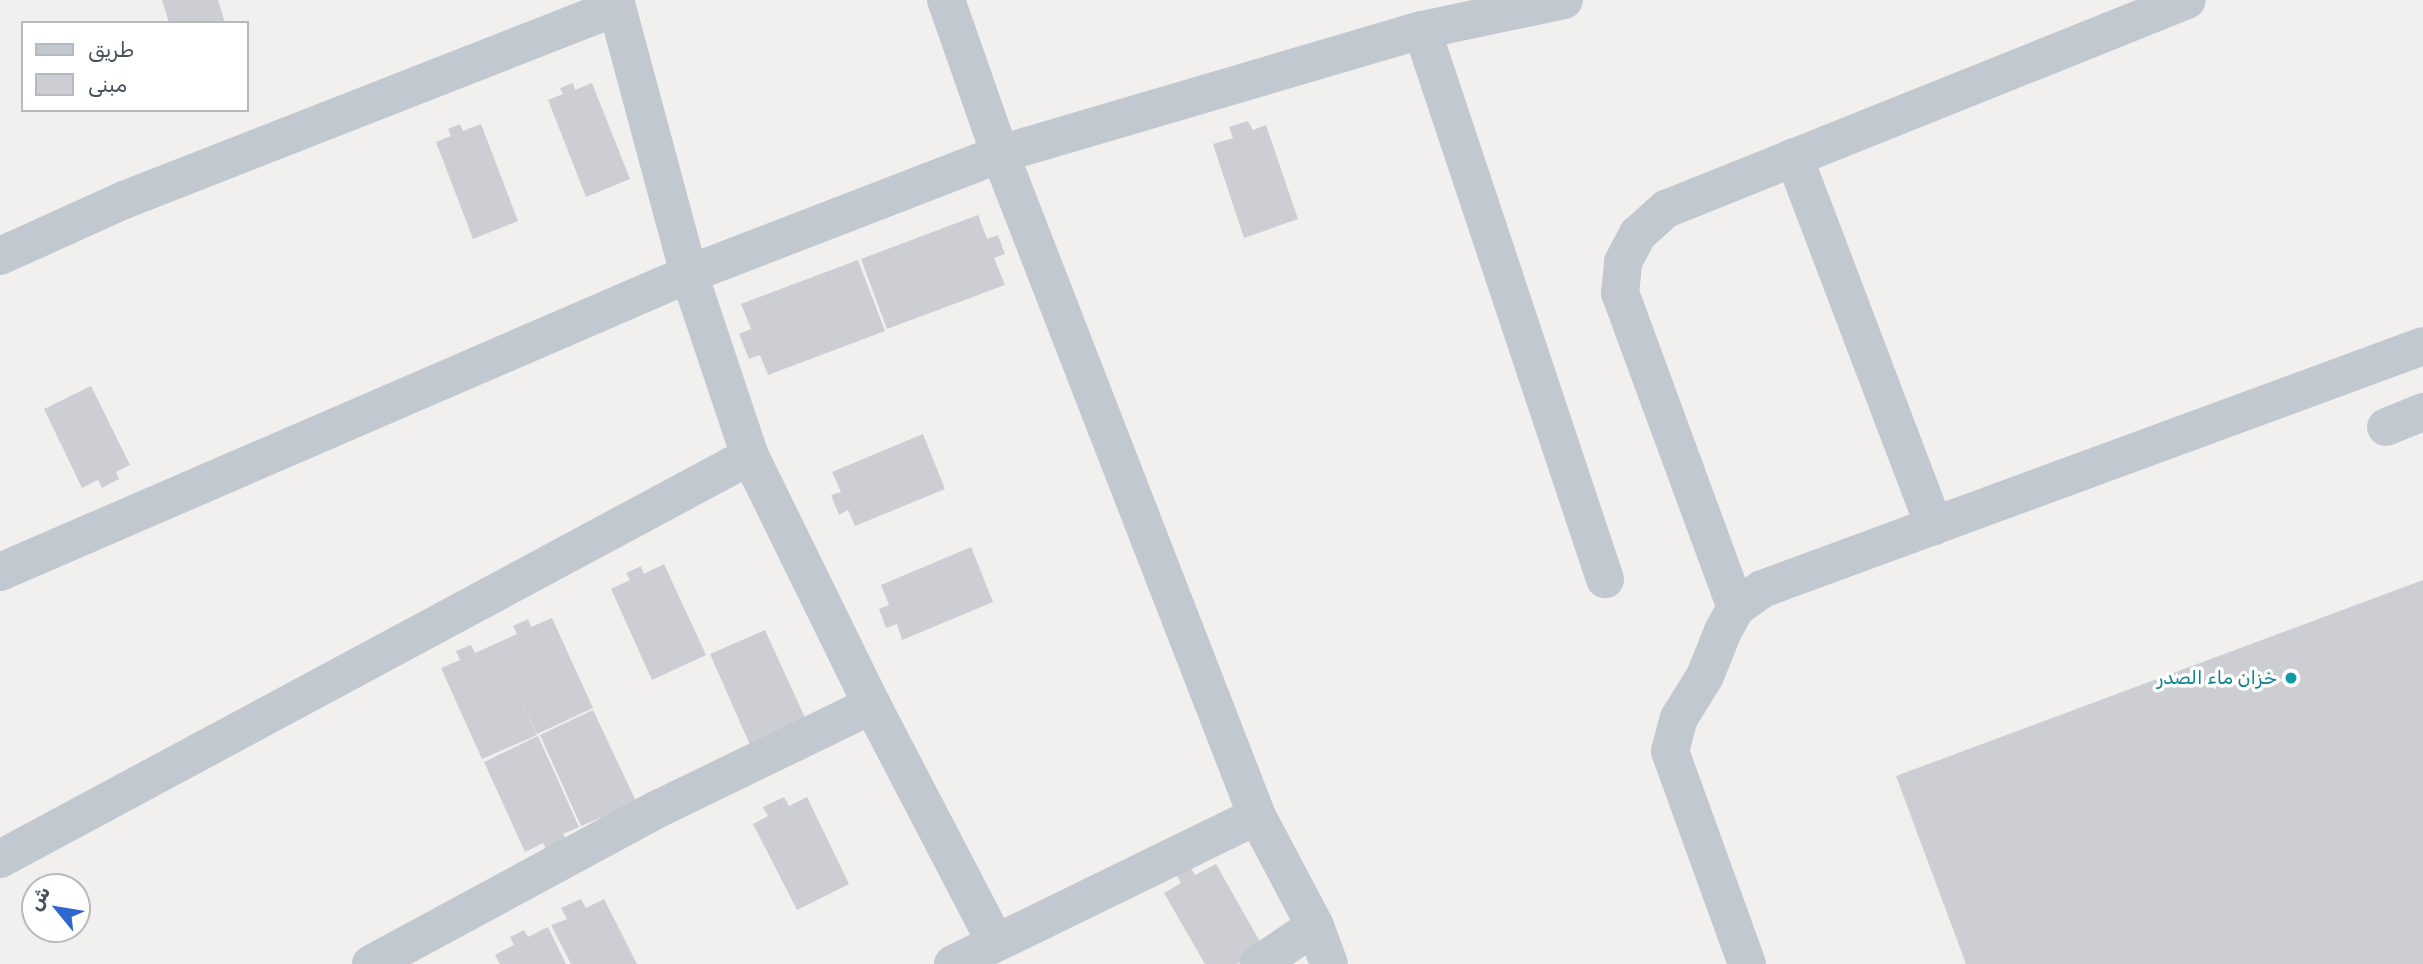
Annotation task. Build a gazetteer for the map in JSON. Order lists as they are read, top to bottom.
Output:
{
  "places": ["خزان ماء الصدر"],
  "legend": ["طريق", "مبنى"],
  "north": "top left"
}
